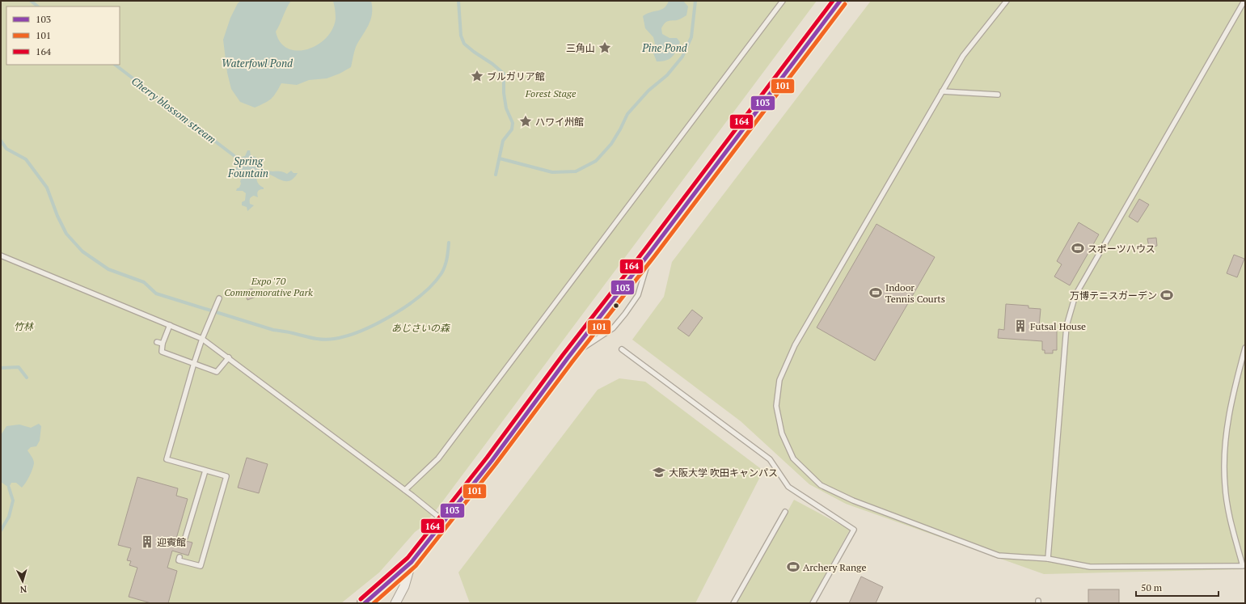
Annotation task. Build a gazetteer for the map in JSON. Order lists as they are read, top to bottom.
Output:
{
  "water": [
    "Pine Pond",
    "Waterfowl Pond",
    "Cherry blossom stream",
    "Spring Fountain"
  ],
  "parks": [
    "Forest Stage",
    "Expo '70 Commemorative Park",
    "竹林",
    "あじさいの森"
  ],
  "places": {
    "place": ["三角山", "ブルガリア館", "ハワイ州館"],
    "sports": [
      "スポーツハウス",
      "Indoor Tennis Courts",
      "万博テニスガーデン",
      "Archery Range"
    ],
    "building": ["Futsal House", "迎賓館"],
    "school or university": ["大阪大学 吹田キャンパス"]
  },
  "lines": ["transit line 103", "transit line 164", "transit line 101"],
  "legend": ["103", "101", "164"],
  "scale_bar": "50 m",
  "north": "bottom"
}
